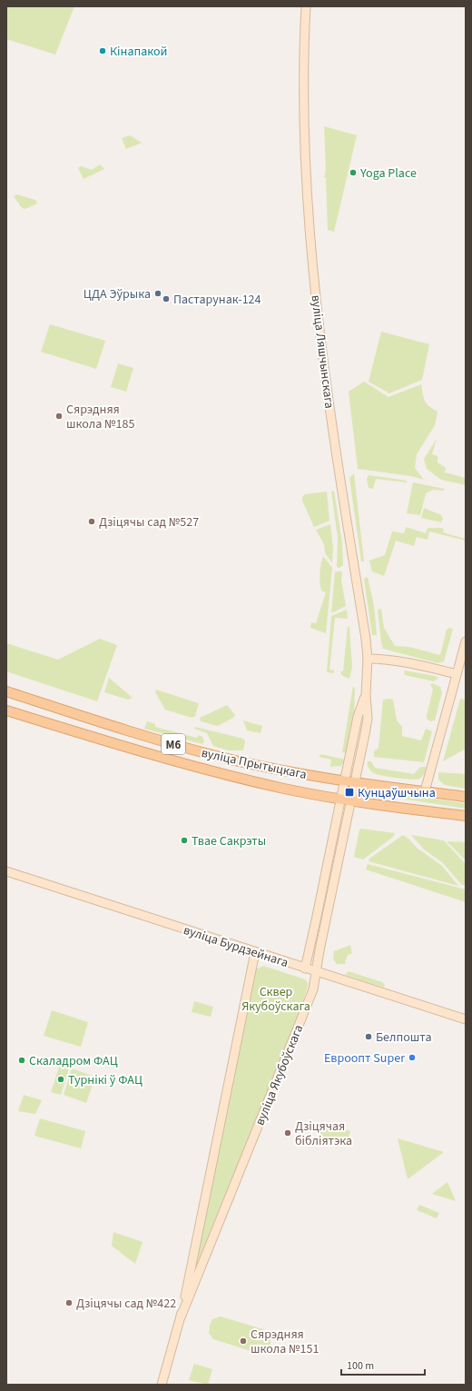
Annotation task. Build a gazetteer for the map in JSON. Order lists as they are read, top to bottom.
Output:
{
  "streets": {
    "main road": [
      "вуліца Ляшчынскага",
      "М6",
      "вуліца Прытыцкага",
      "вуліца Бурдзейнага",
      "вуліца Якубоўскага"
    ]
  },
  "crossings": [
    ["вуліца Ляшчынскага", "вуліца Прытыцкага"],
    ["вуліца Ляшчынскага", "вуліца Якубоўскага"],
    ["вуліца Прытыцкага", "вуліца Якубоўскага"],
    ["вуліца Бурдзейнага", "вуліца Якубоўскага"]
  ],
  "parks": ["Сквер Якубоўскага"],
  "places": {
    "other": [
      "Кінапакой",
      "Yoga Place",
      "ЦДА Эўрыка",
      "Пастарунак-124",
      "Сярэдняя школа №185",
      "Дзіцячы сад №527",
      "Твае Сакрэты",
      "Белпошта",
      "Евроопт Super",
      "Скаладром ФАЦ",
      "Турнікі ў ФАЦ",
      "Дзіцячая бібліятэка",
      "Дзіцячы сад №422",
      "Сярэдняя школа №151"
    ],
    "transit": ["Кунцаўшчына"]
  },
  "scale_bar": "100 m"
}
